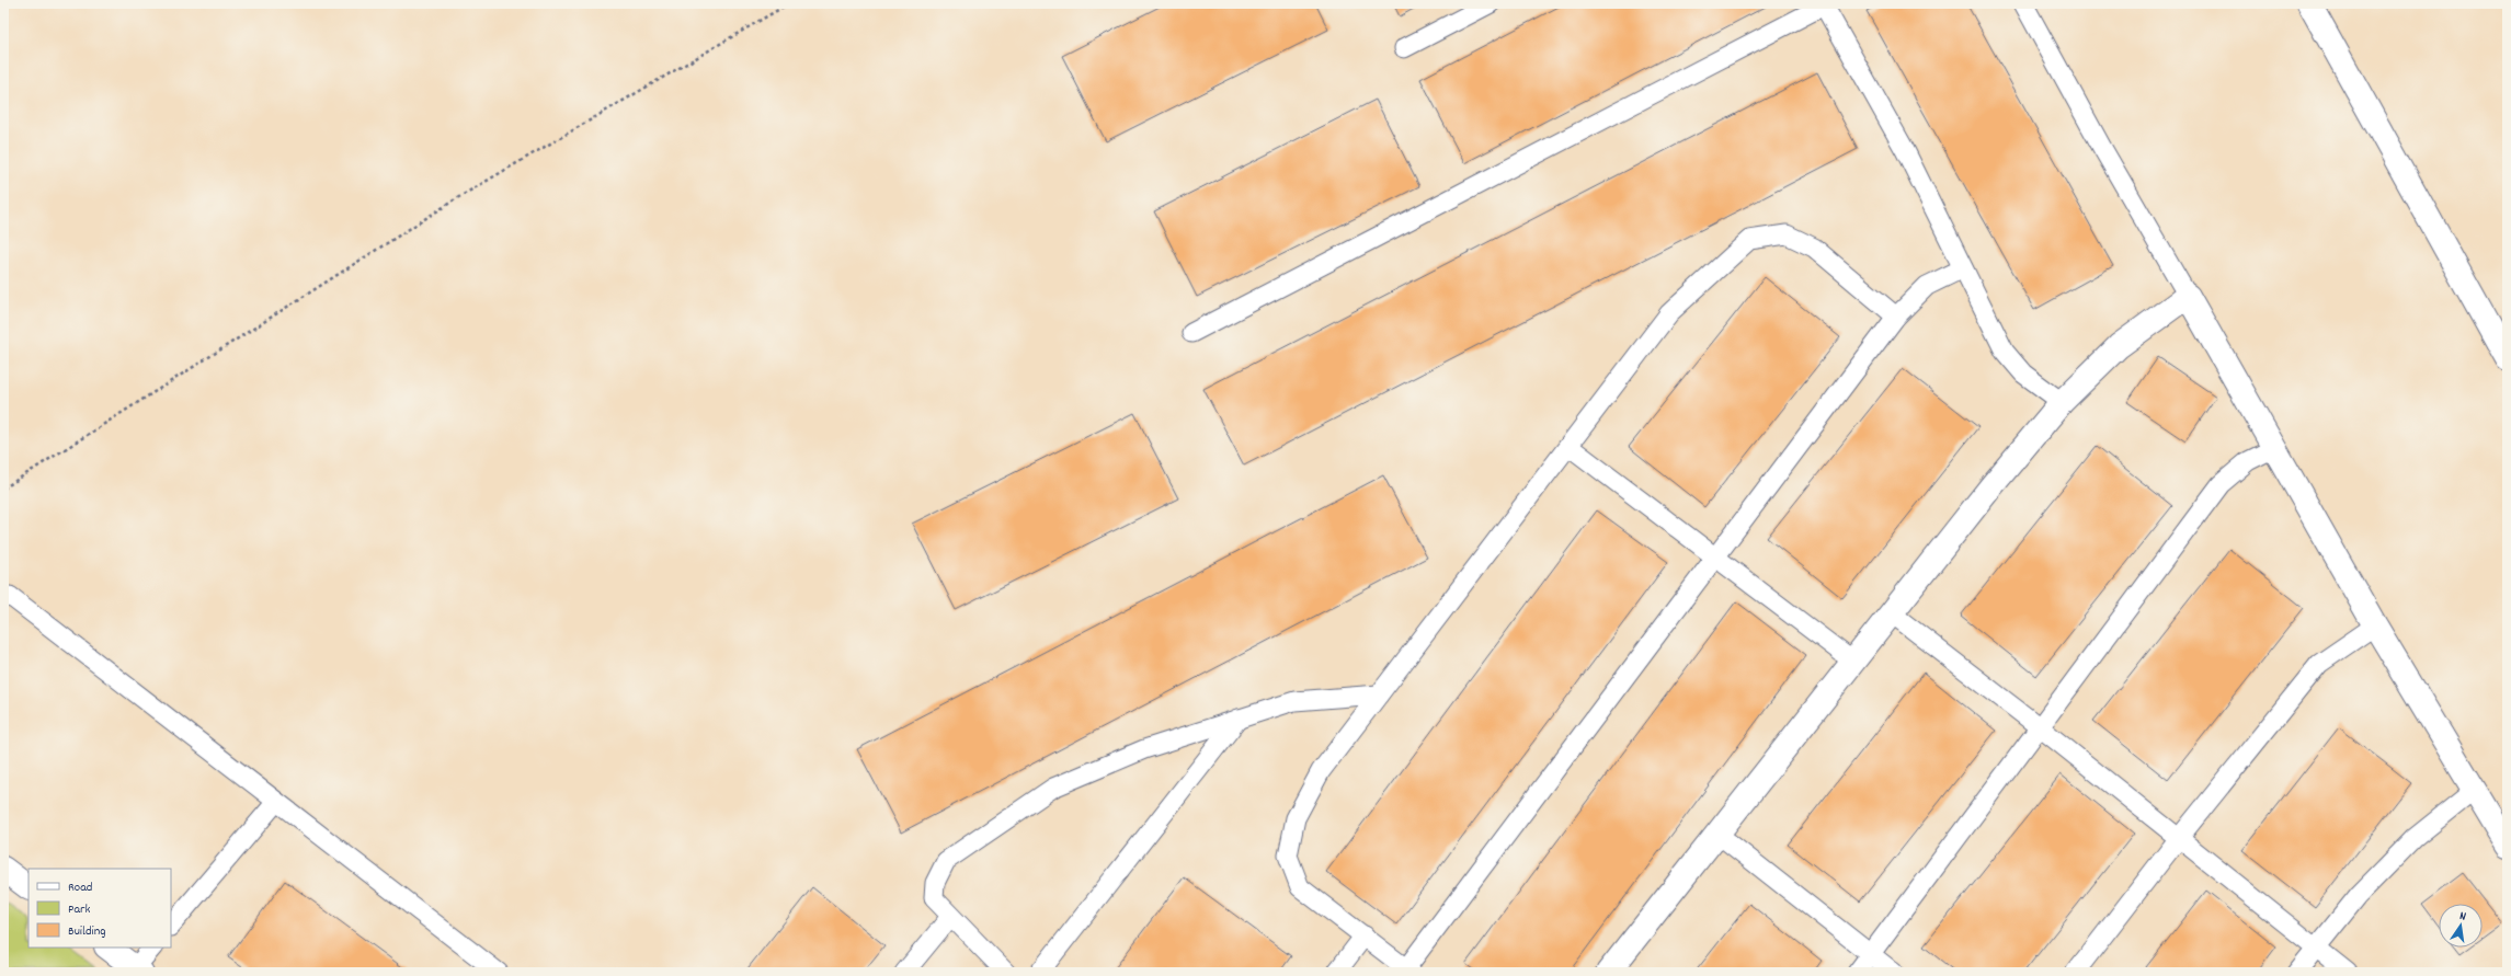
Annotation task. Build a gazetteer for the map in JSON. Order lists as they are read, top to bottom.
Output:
{
  "legend": ["Road", "Park", "Building"],
  "north": "top"
}
